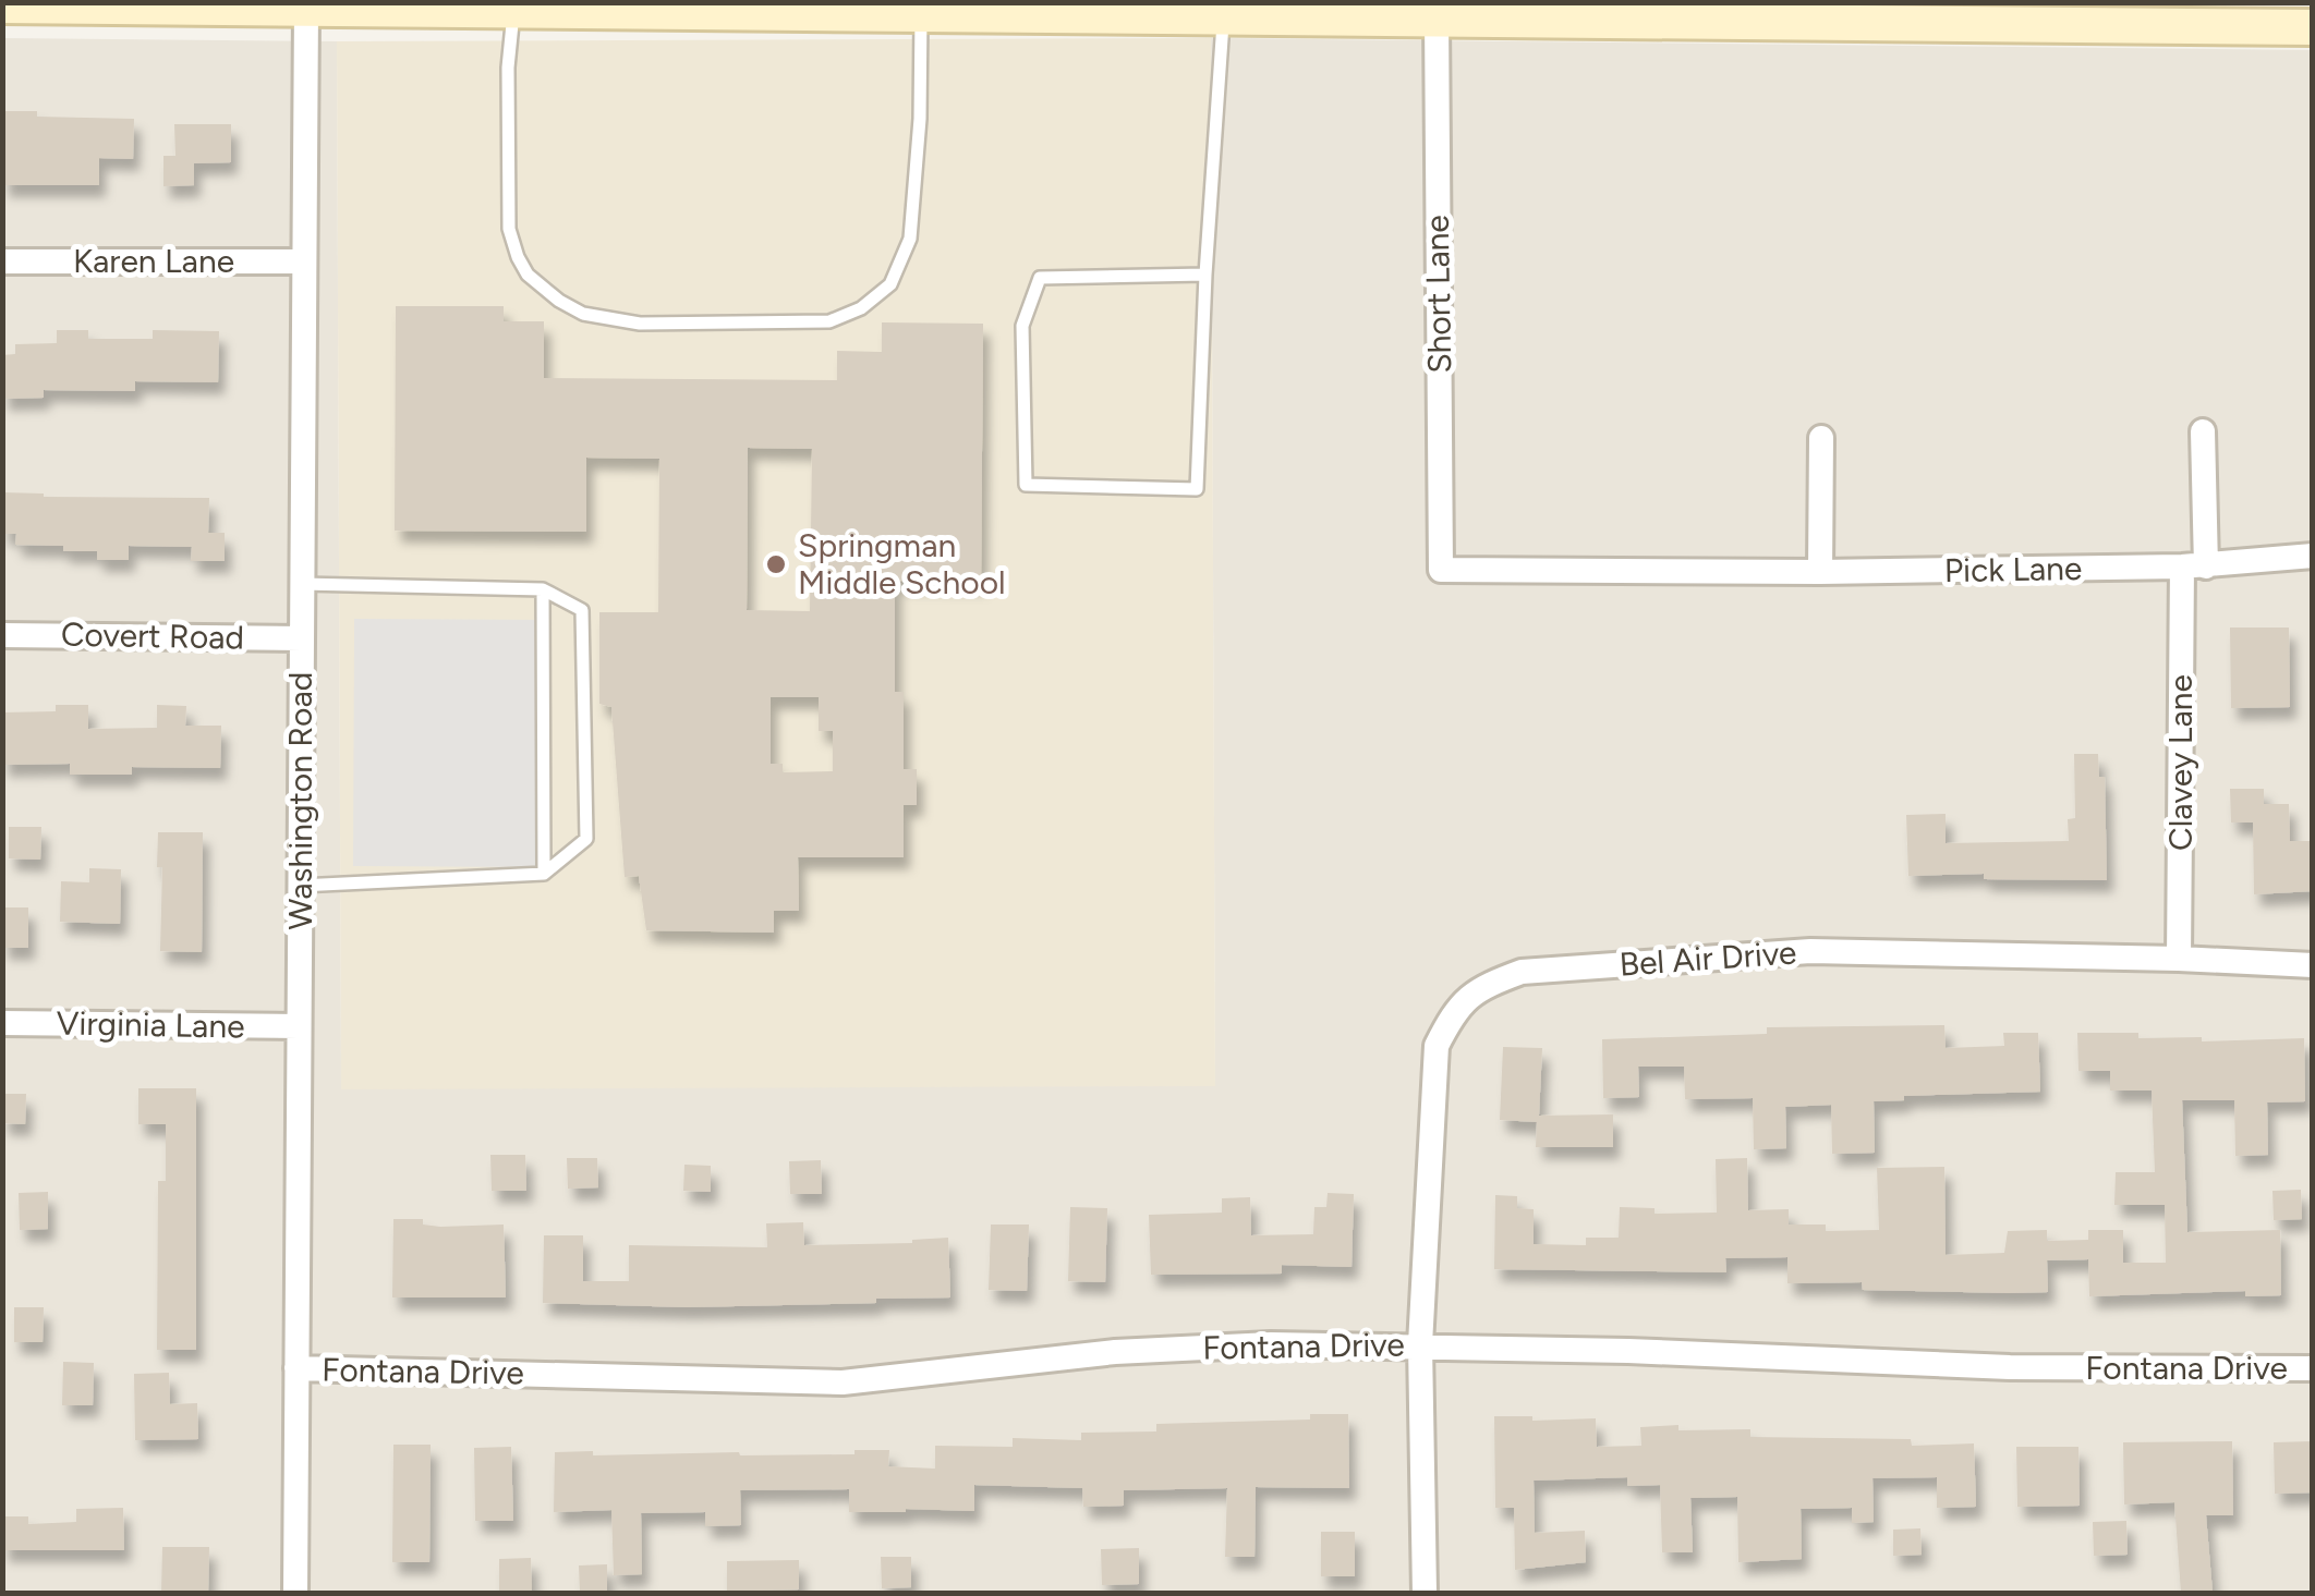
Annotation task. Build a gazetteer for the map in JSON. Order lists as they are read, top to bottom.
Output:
{
  "streets": {
    "street": [
      "Karen Lane",
      "Short Lane",
      "Pick Lane",
      "Covert Road",
      "Clavey Lane",
      "Washington Road",
      "Bel Air Drive",
      "Virginia Lane",
      "Fontana Drive"
    ]
  },
  "crossings": [
    ["Karen Lane", "Washington Road"],
    ["Short Lane", "Pick Lane"],
    ["Pick Lane", "Clavey Lane"],
    ["Covert Road", "Washington Road"],
    ["Clavey Lane", "Bel Air Drive"],
    ["Washington Road", "Virginia Lane"],
    ["Washington Road", "Fontana Drive"],
    ["Bel Air Drive", "Fontana Drive"]
  ],
  "places": ["Springman Middle School"]
}
